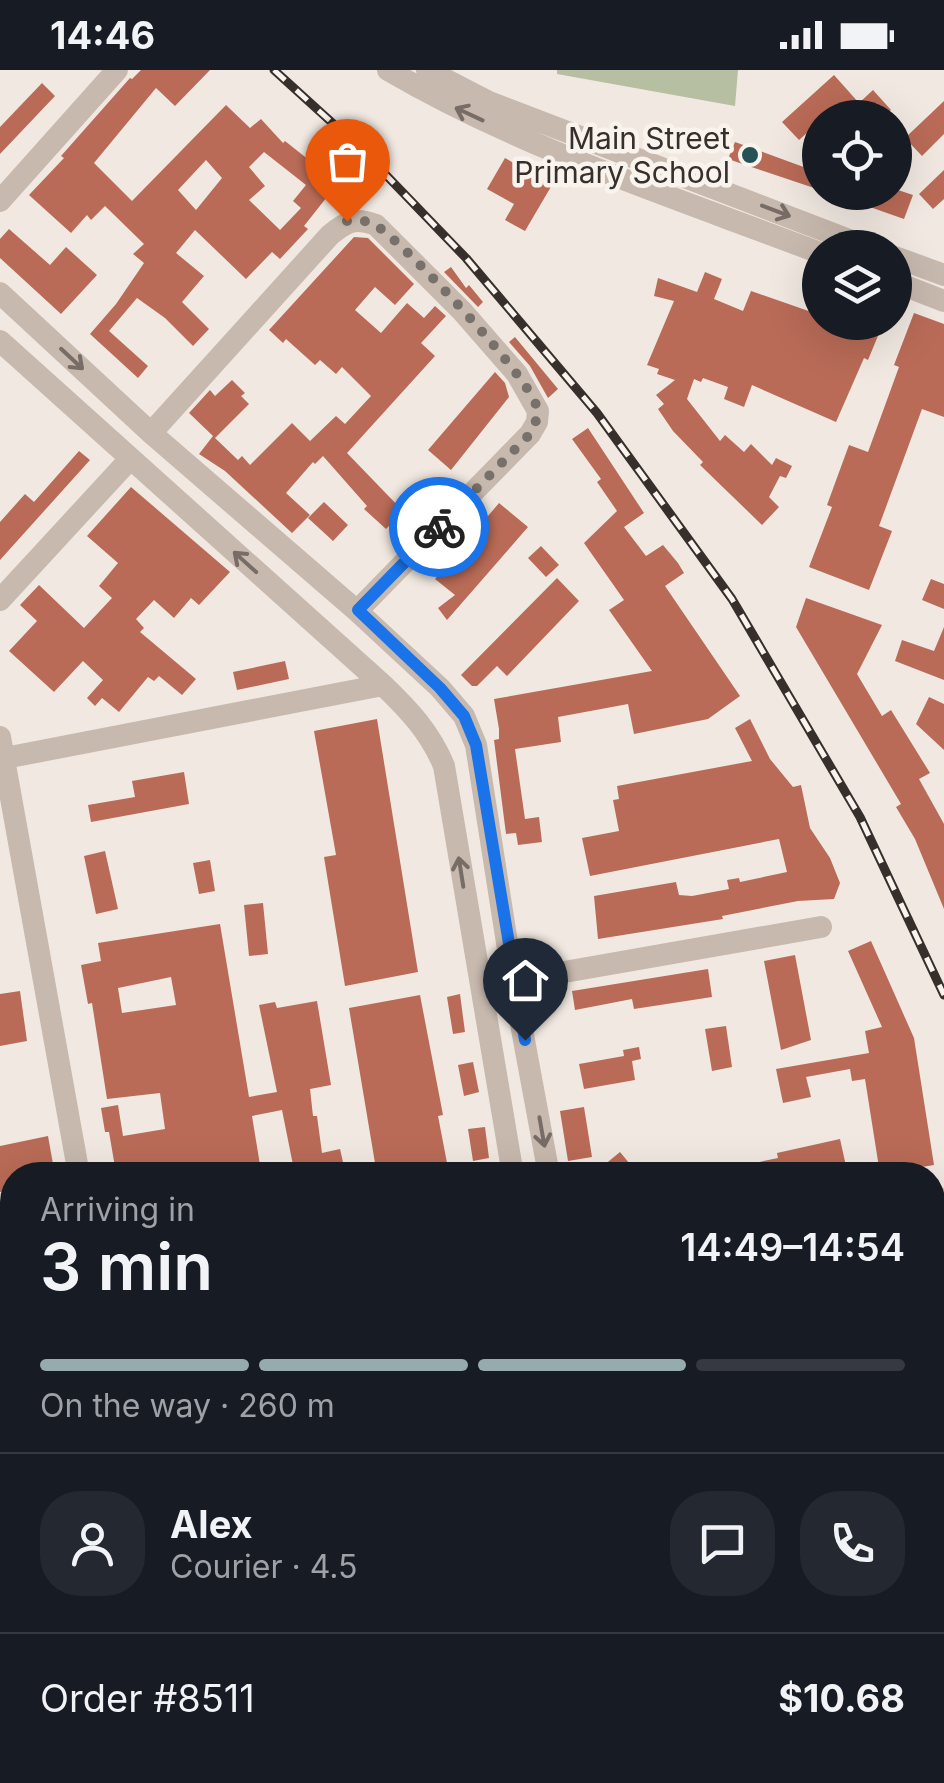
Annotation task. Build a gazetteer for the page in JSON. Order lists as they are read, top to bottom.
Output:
{
  "places": ["Main Street Primary School"],
  "page": {
    "status": "14:46",
    "heading": ["3 min", "Arriving in", "14:49–14:54"],
    "panel": [
      "Alex",
      "Courier · 4.5",
      "Order #8511",
      "$10.68"
    ],
    "bar": "On the way · 260 m"
  }
}
